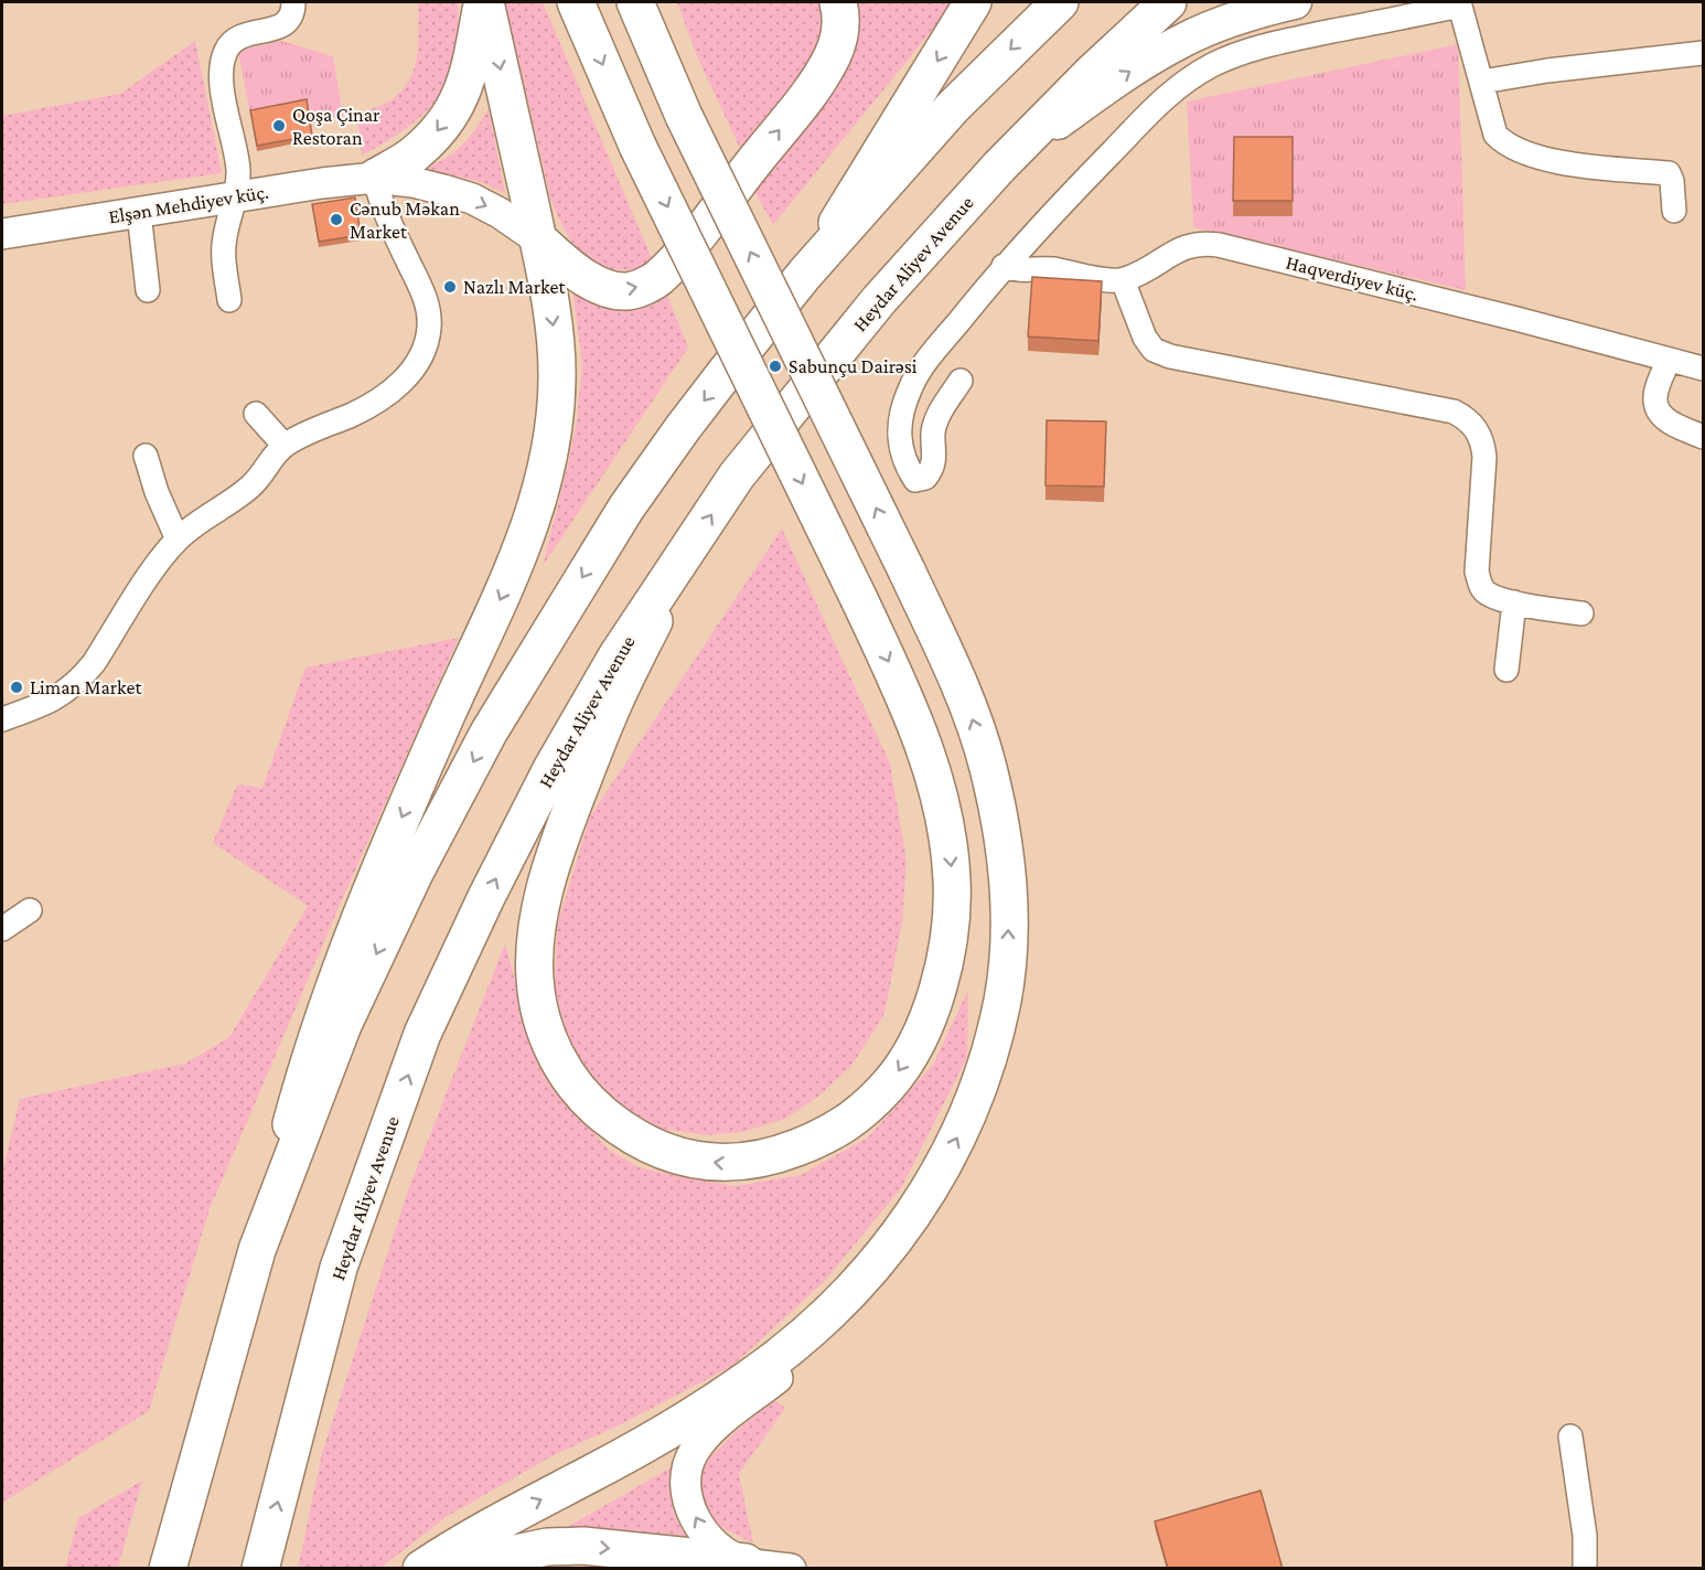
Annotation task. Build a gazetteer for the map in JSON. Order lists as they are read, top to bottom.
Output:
{
  "streets": {
    "main road": ["Heydar Aliyev Avenue"],
    "street": ["Elşən Mehdiyev küç.", "Haqverdiyev küç."]
  },
  "places": [
    "Qoşa Çinar Restoran",
    "Cənub Məkan Market",
    "Nazlı Market",
    "Sabunçu Dairəsi",
    "Liman Market"
  ]
}
